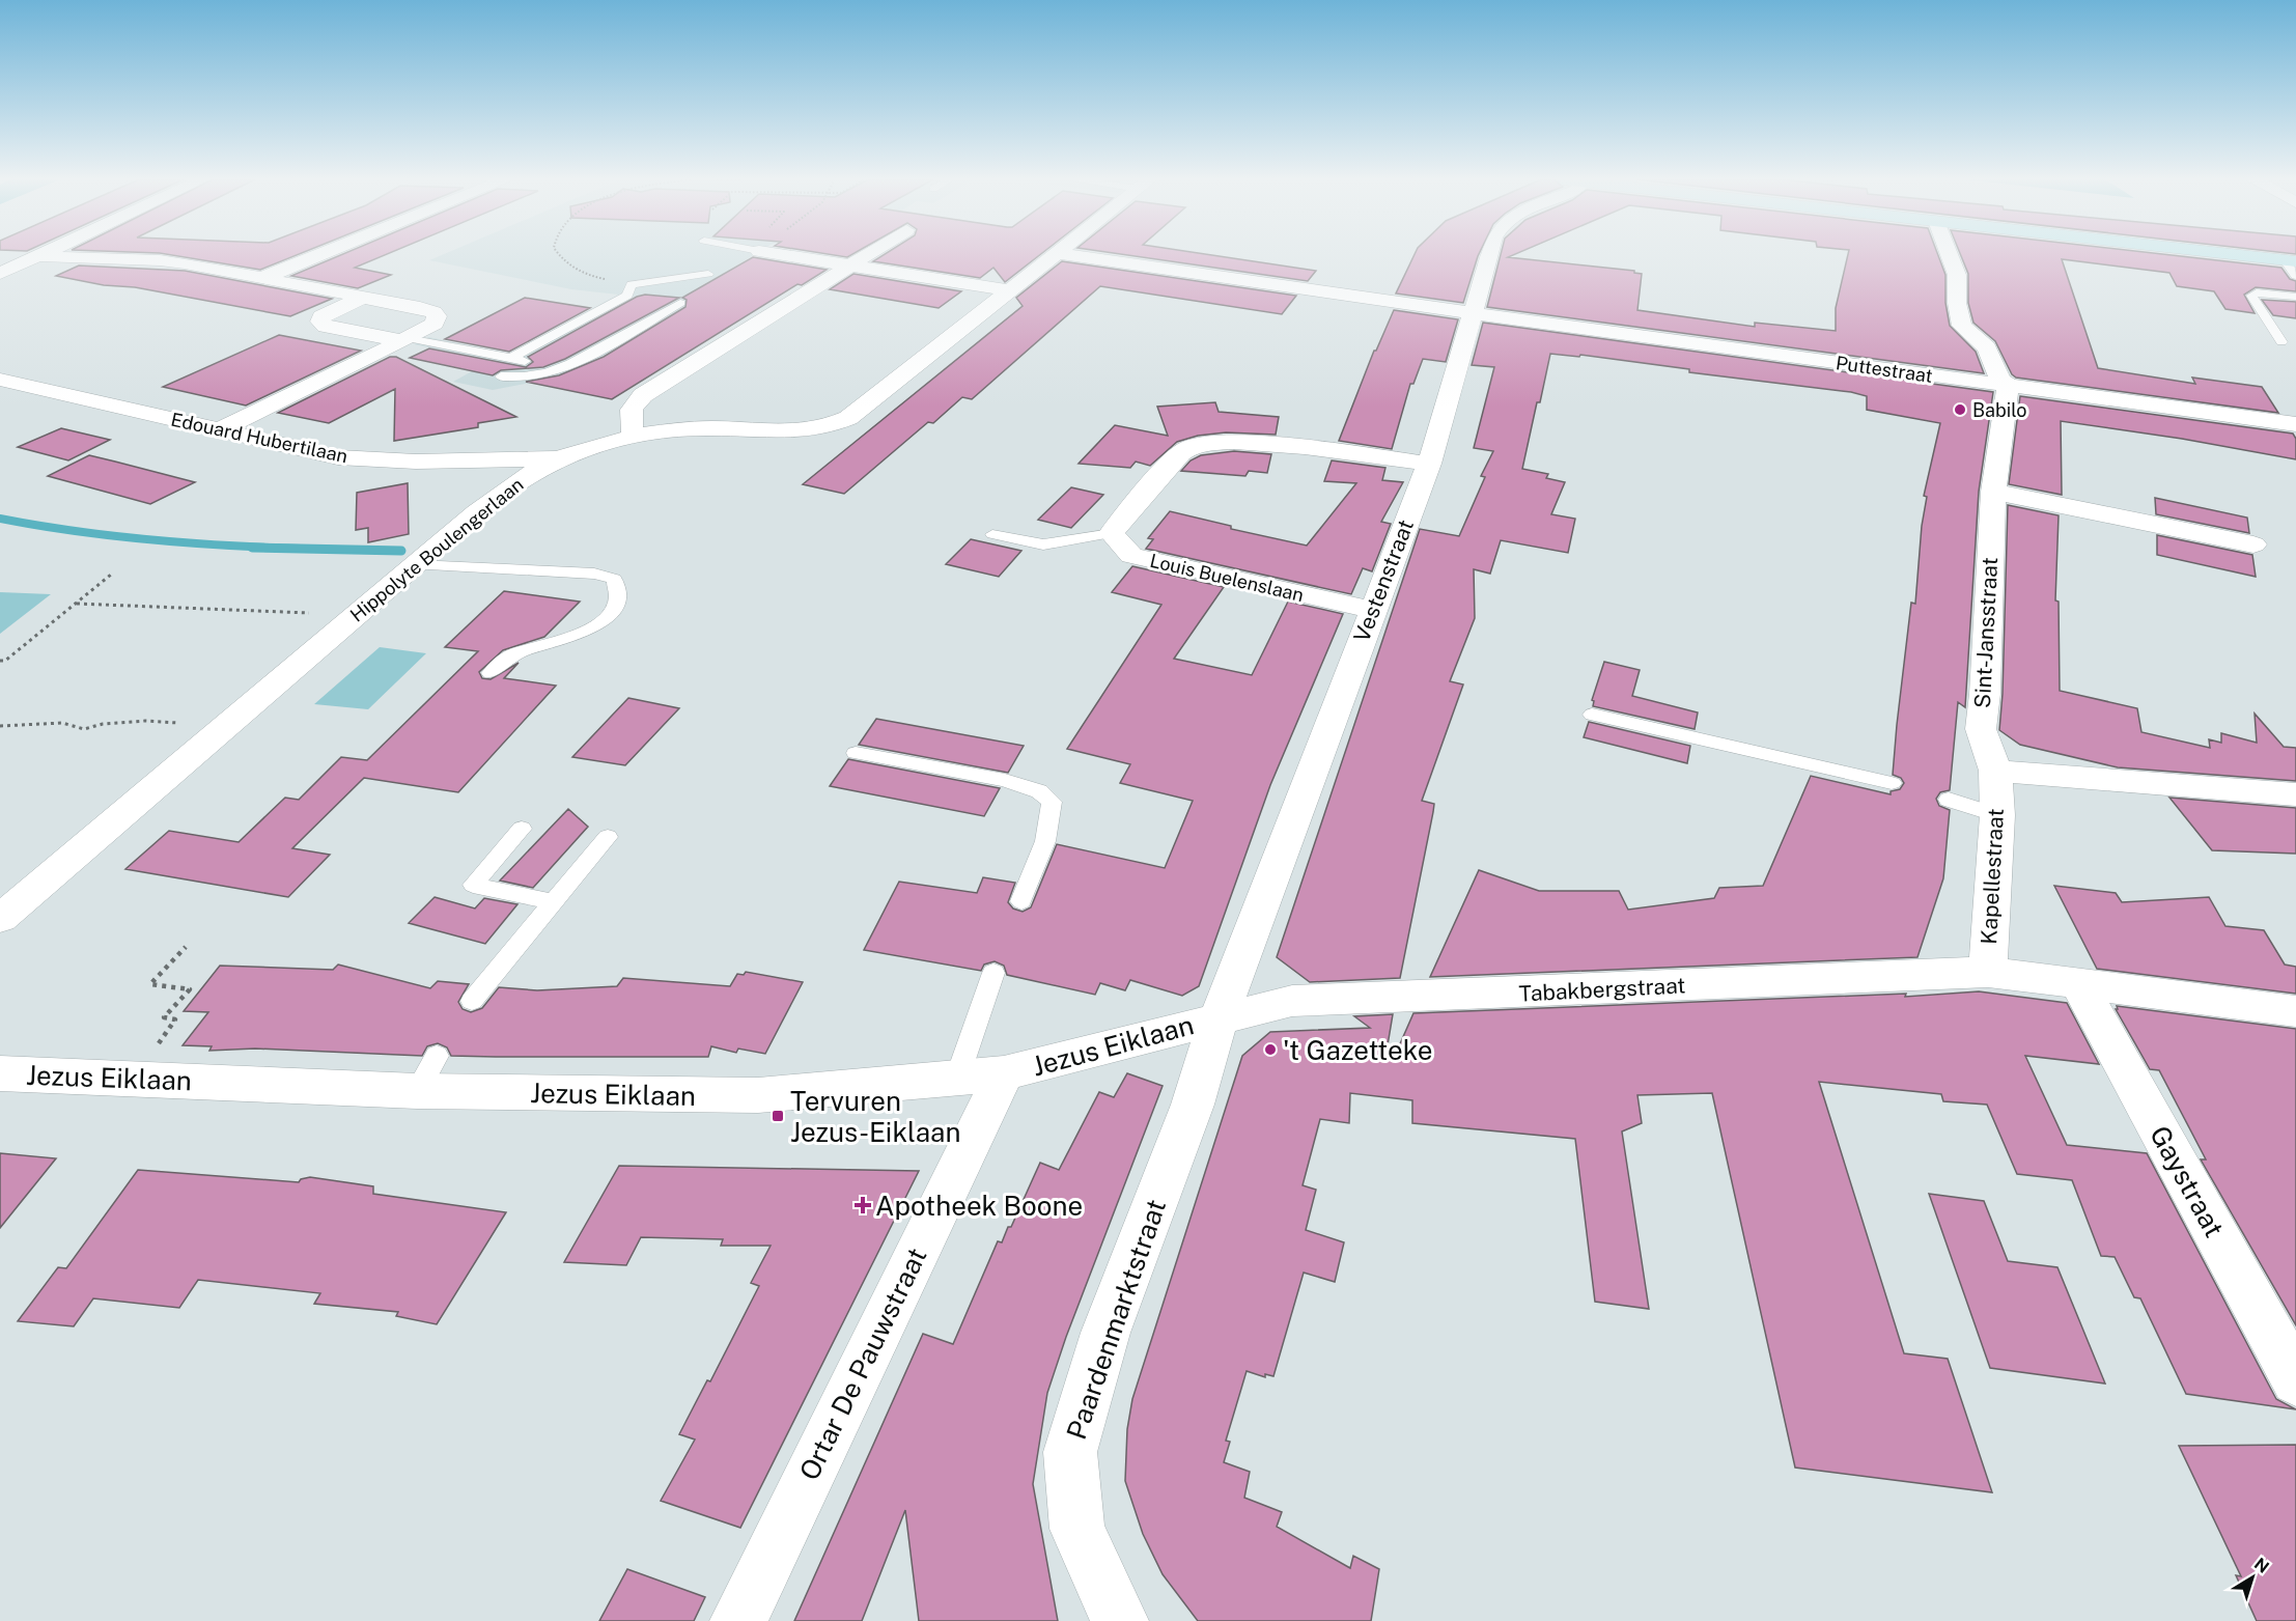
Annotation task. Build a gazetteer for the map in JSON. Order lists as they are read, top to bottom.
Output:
{
  "streets": {
    "street": [
      "Puttestraat",
      "Edouard Hubertilaan",
      "Hippolyte Boulengerlaan",
      "Louis Buelenslaan",
      "Vestenstraat",
      "Sint-Jansstraat",
      "Kapellestraat",
      "Tabakbergstraat",
      "Jezus Eiklaan",
      "Gaystraat",
      "Paardenmarktstraat",
      "Ortar De Pauwstraat"
    ]
  },
  "crossings": [
    ["Puttestraat", "Vestenstraat"],
    ["Puttestraat", "Sint-Jansstraat"],
    ["Edouard Hubertilaan", "Hippolyte Boulengerlaan"],
    ["Louis Buelenslaan", "Vestenstraat"],
    ["Vestenstraat", "Tabakbergstraat"],
    ["Vestenstraat", "Jezus Eiklaan"],
    ["Vestenstraat", "Paardenmarktstraat"],
    ["Sint-Jansstraat", "Kapellestraat"],
    ["Kapellestraat", "Tabakbergstraat"],
    ["Kapellestraat", "Gaystraat"],
    ["Tabakbergstraat", "Jezus Eiklaan"],
    ["Tabakbergstraat", "Paardenmarktstraat"],
    ["Jezus Eiklaan", "Paardenmarktstraat"],
    ["Jezus Eiklaan", "Ortar De Pauwstraat"]
  ],
  "places": {
    "other": ["Babilo", "'t Gazetteke"],
    "transit": ["Tervuren Jezus-Eiklaan"],
    "health": ["Apotheek Boone"]
  },
  "north": "top right"
}
